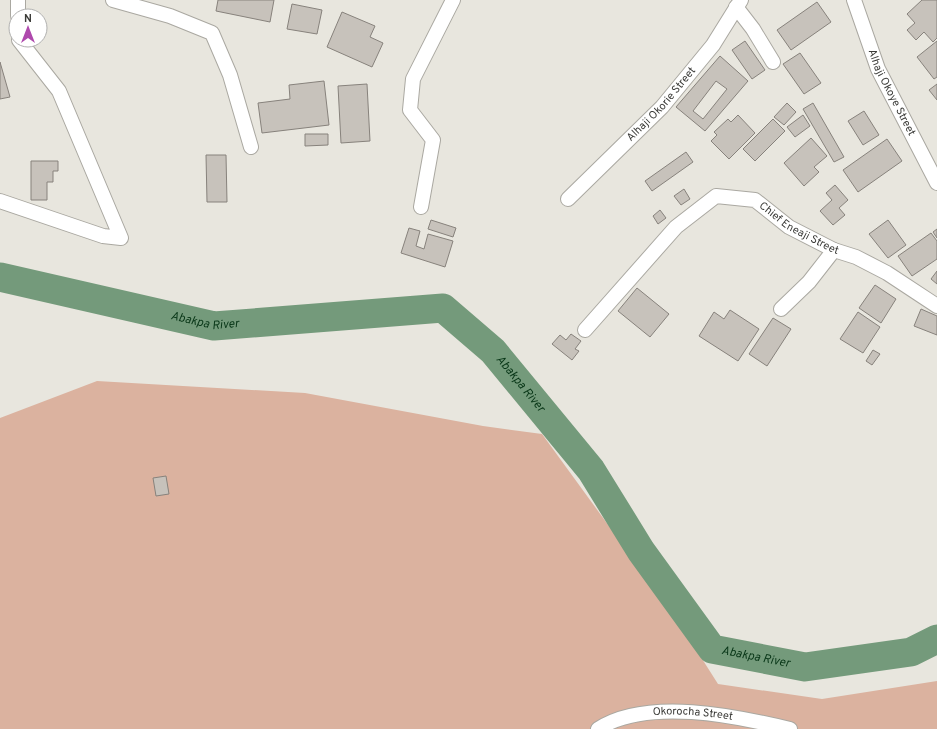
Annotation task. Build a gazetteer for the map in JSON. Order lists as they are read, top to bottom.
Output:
{
  "streets": {
    "street": [
      "Alhaji Okoye Street",
      "Alhaji Okorie Street",
      "Chief Eneaji Street",
      "Okorocha Street"
    ]
  },
  "water": ["Abakpa River"],
  "north": "top"
}
